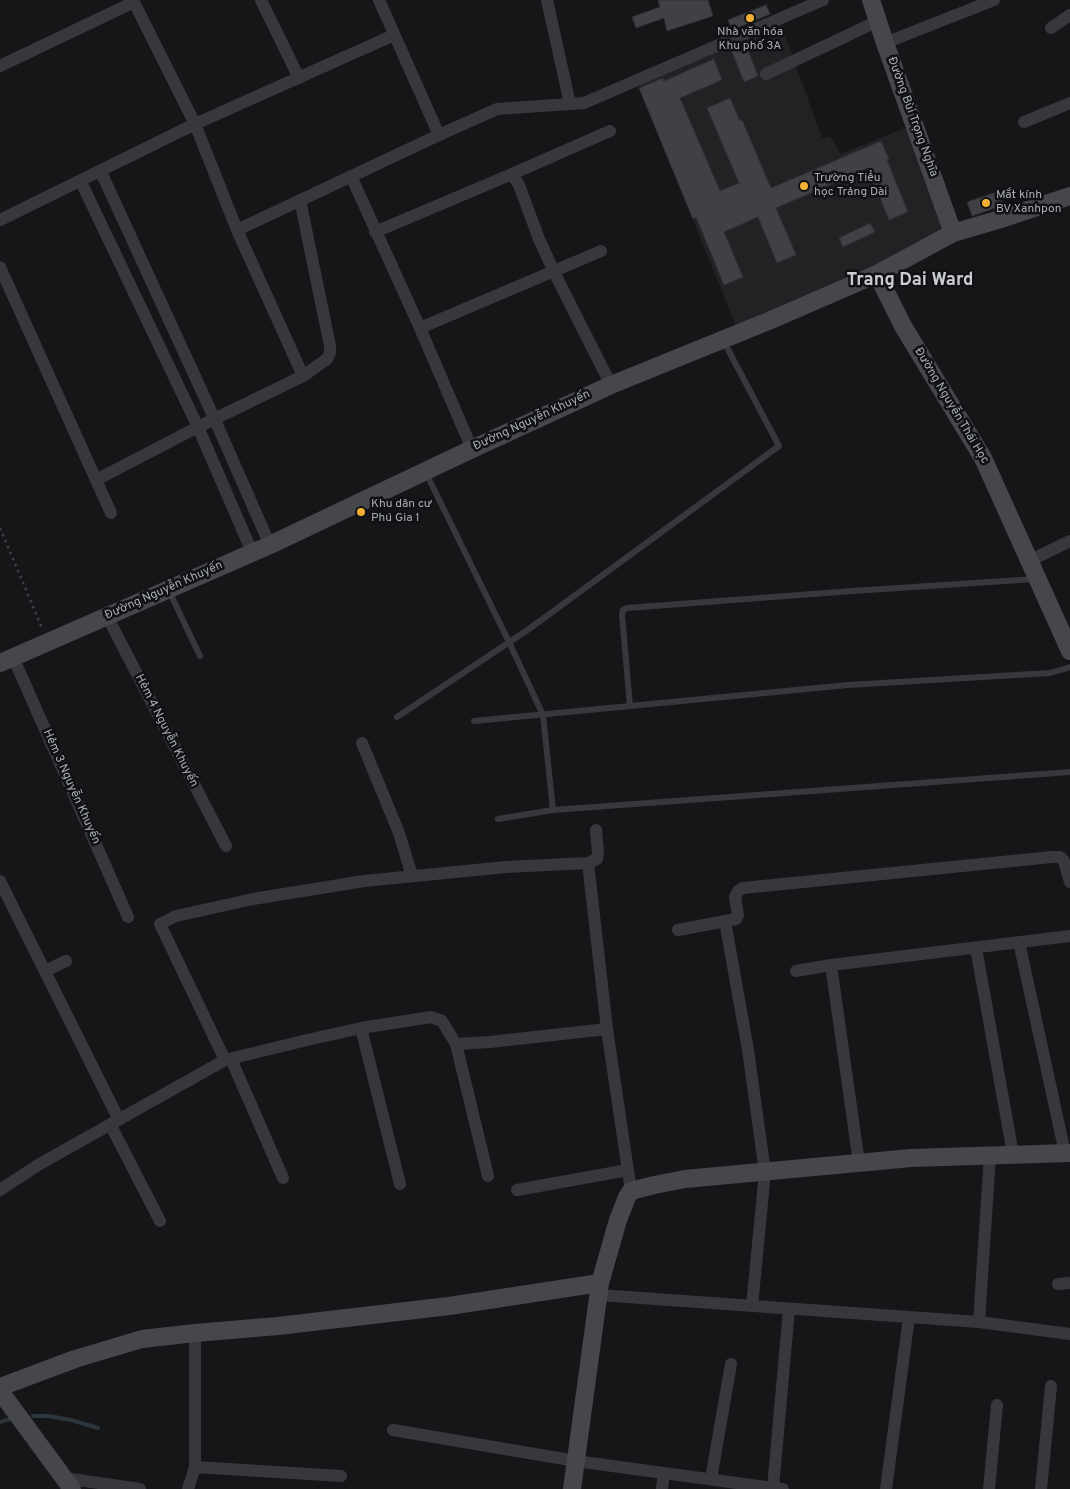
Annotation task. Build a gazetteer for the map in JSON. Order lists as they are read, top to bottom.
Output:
{
  "streets": {
    "street": [
      "Đường Bùi Trọng Nghĩa",
      "Đường Nguyễn Thái Học",
      "Đường Nguyễn Khuyến",
      "Hẻm 4 Nguyễn Khuyến",
      "Hẻm 3 Nguyễn Khuyến"
    ]
  },
  "crossings": [
    ["Đường Bùi Trọng Nghĩa", "Đường Nguyễn Khuyến"],
    ["Đường Nguyễn Thái Học", "Đường Nguyễn Khuyến"],
    ["Đường Nguyễn Khuyến", "Hẻm 4 Nguyễn Khuyến"],
    ["Đường Nguyễn Khuyến", "Hẻm 3 Nguyễn Khuyến"]
  ],
  "districts": ["Trang Dai Ward"],
  "places": [
    "Nhà văn hóa Khu phố 3A",
    "Trường Tiểu học Trảng Dài",
    "Mắt kính BV Xanhpon",
    "Khu dân cư Phú Gia 1"
  ]
}
